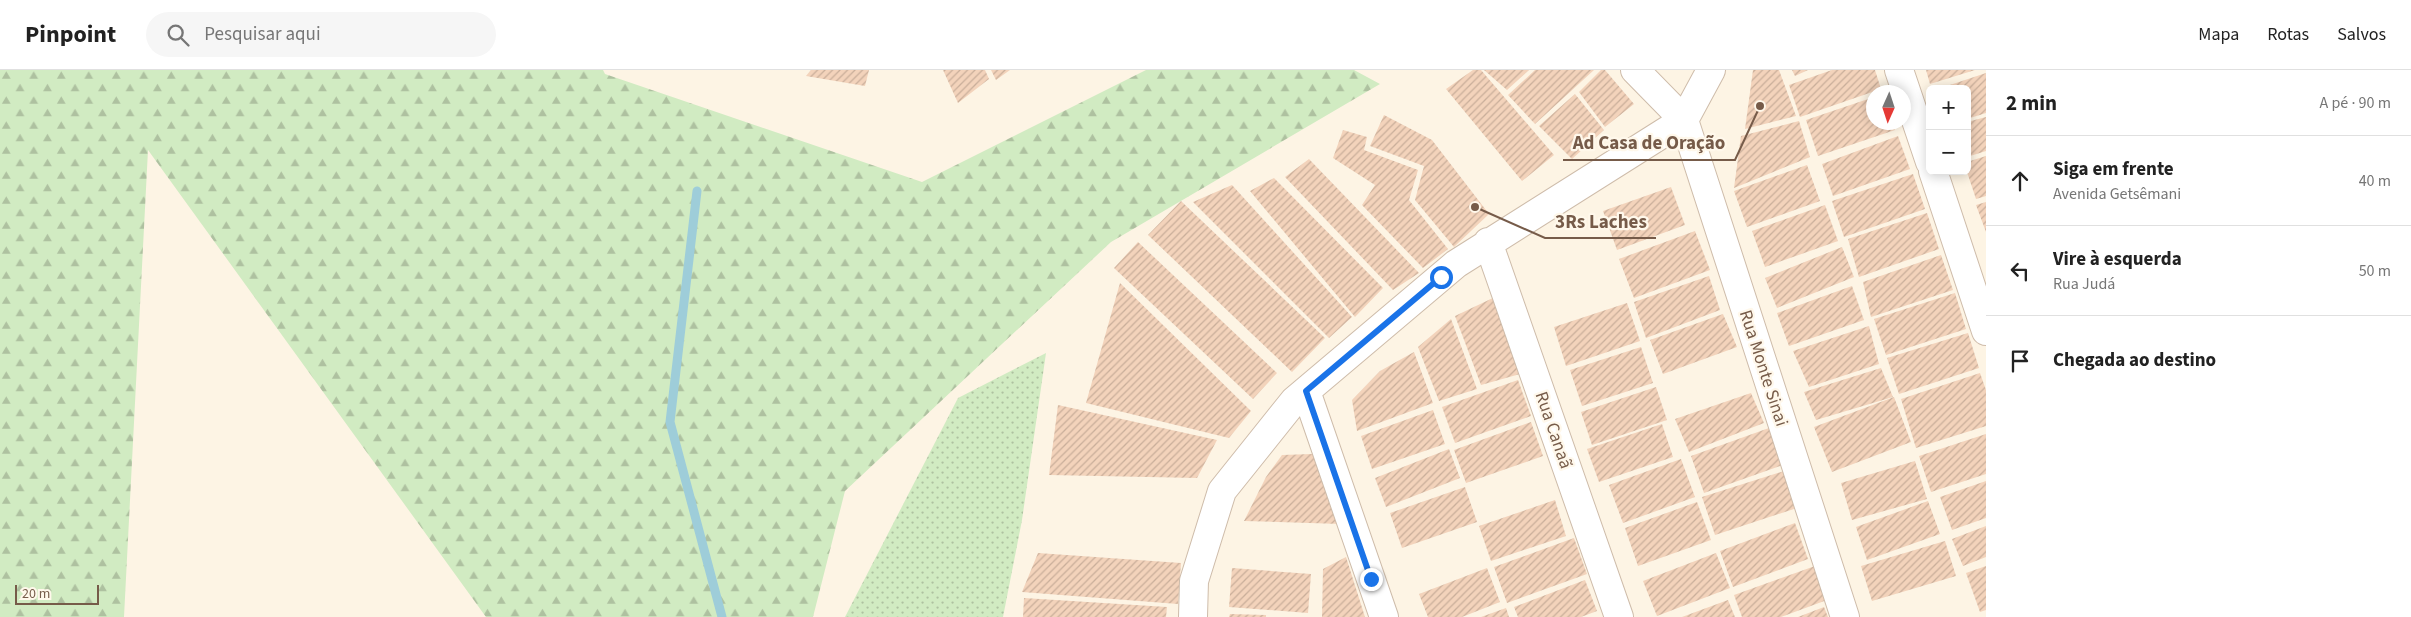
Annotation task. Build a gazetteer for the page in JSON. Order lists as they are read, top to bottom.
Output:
{
  "streets": {
    "street": ["Rua Monte Sinai", "Rua Canaã"]
  },
  "places": ["Ad Casa de Oração", "3Rs Laches"],
  "scale_bar": "20 m",
  "north": "bottom",
  "page": {
    "header": "Pinpoint",
    "search": "Pesquisar aqui",
    "nav": ["Mapa", "Rotas", "Salvos"],
    "heading": ["2 min", "A pé · 90 m"],
    "map_buttons": ["+", "−"],
    "list": [
      ["Siga em frente", "Avenida Getsêmani", "40 m"],
      ["Vire à esquerda", "Rua Judá", "50 m"],
      "Chegada ao destino"
    ],
    "scale": "20 m"
  }
}
